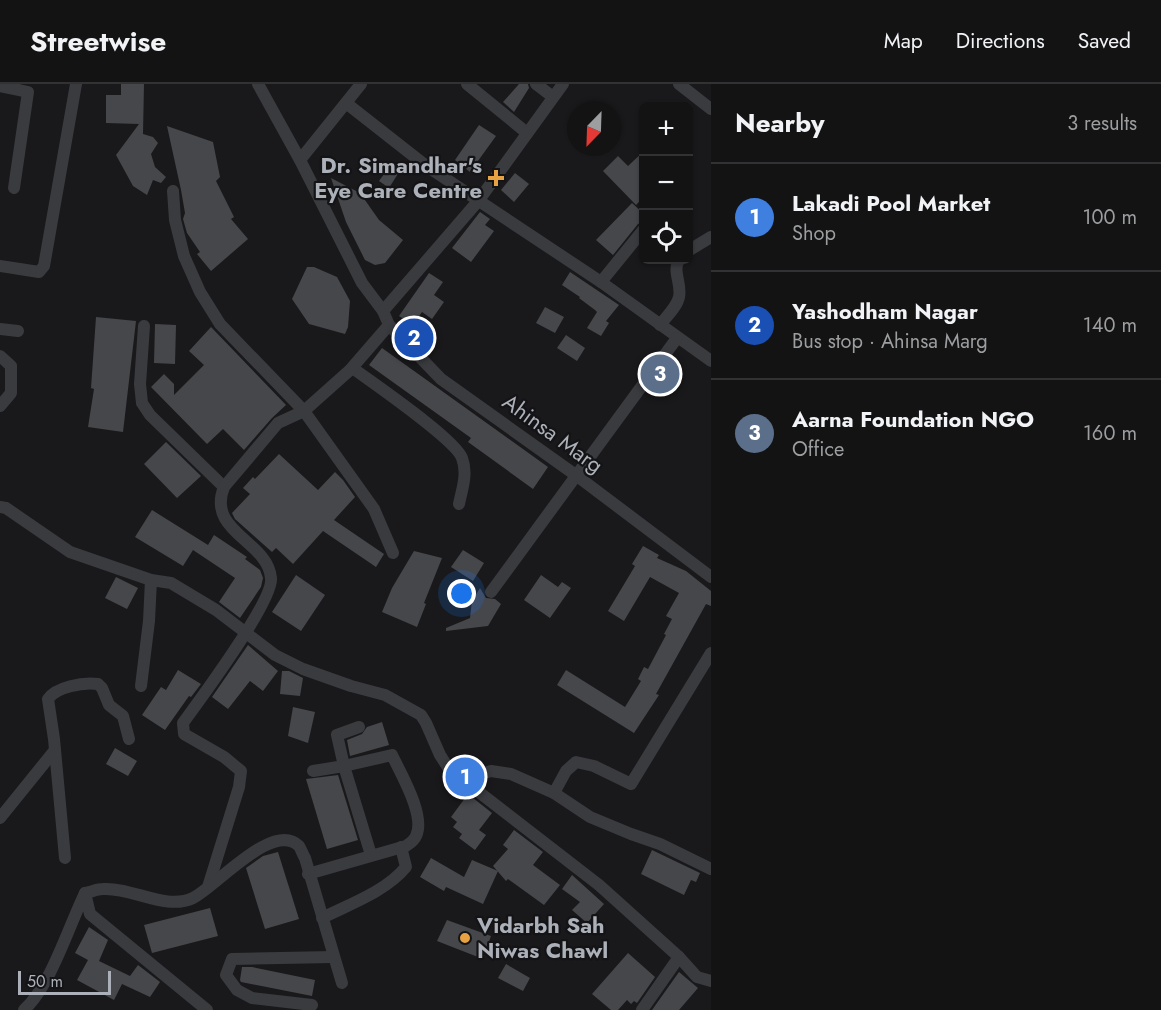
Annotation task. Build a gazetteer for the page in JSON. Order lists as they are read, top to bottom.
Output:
{
  "streets": {
    "street": ["Ahinsa Marg"]
  },
  "places": {
    "health": ["Dr. Simandhar's Eye Care Centre"],
    "other": ["Vidarbh Sah Niwas Chawl"]
  },
  "scale_bar": "50 m",
  "north": "bottom left",
  "page": {
    "header": "Streetwise",
    "nav": ["Map", "Directions", "Saved"],
    "heading": ["Nearby", "3 results"],
    "map_buttons": ["+", "−"],
    "list": [
      {
        "mark": "1",
        "name": "Lakadi Pool Market",
        "note": "Shop",
        "value": "100 m"
      },
      {
        "mark": "2",
        "name": "Yashodham Nagar",
        "note": "Bus stop · Ahinsa Marg",
        "value": "140 m"
      },
      {
        "mark": "3",
        "name": "Aarna Foundation NGO",
        "note": "Office",
        "value": "160 m"
      }
    ],
    "pins": ["2", "3", "1"],
    "scale": "50 m"
  }
}
